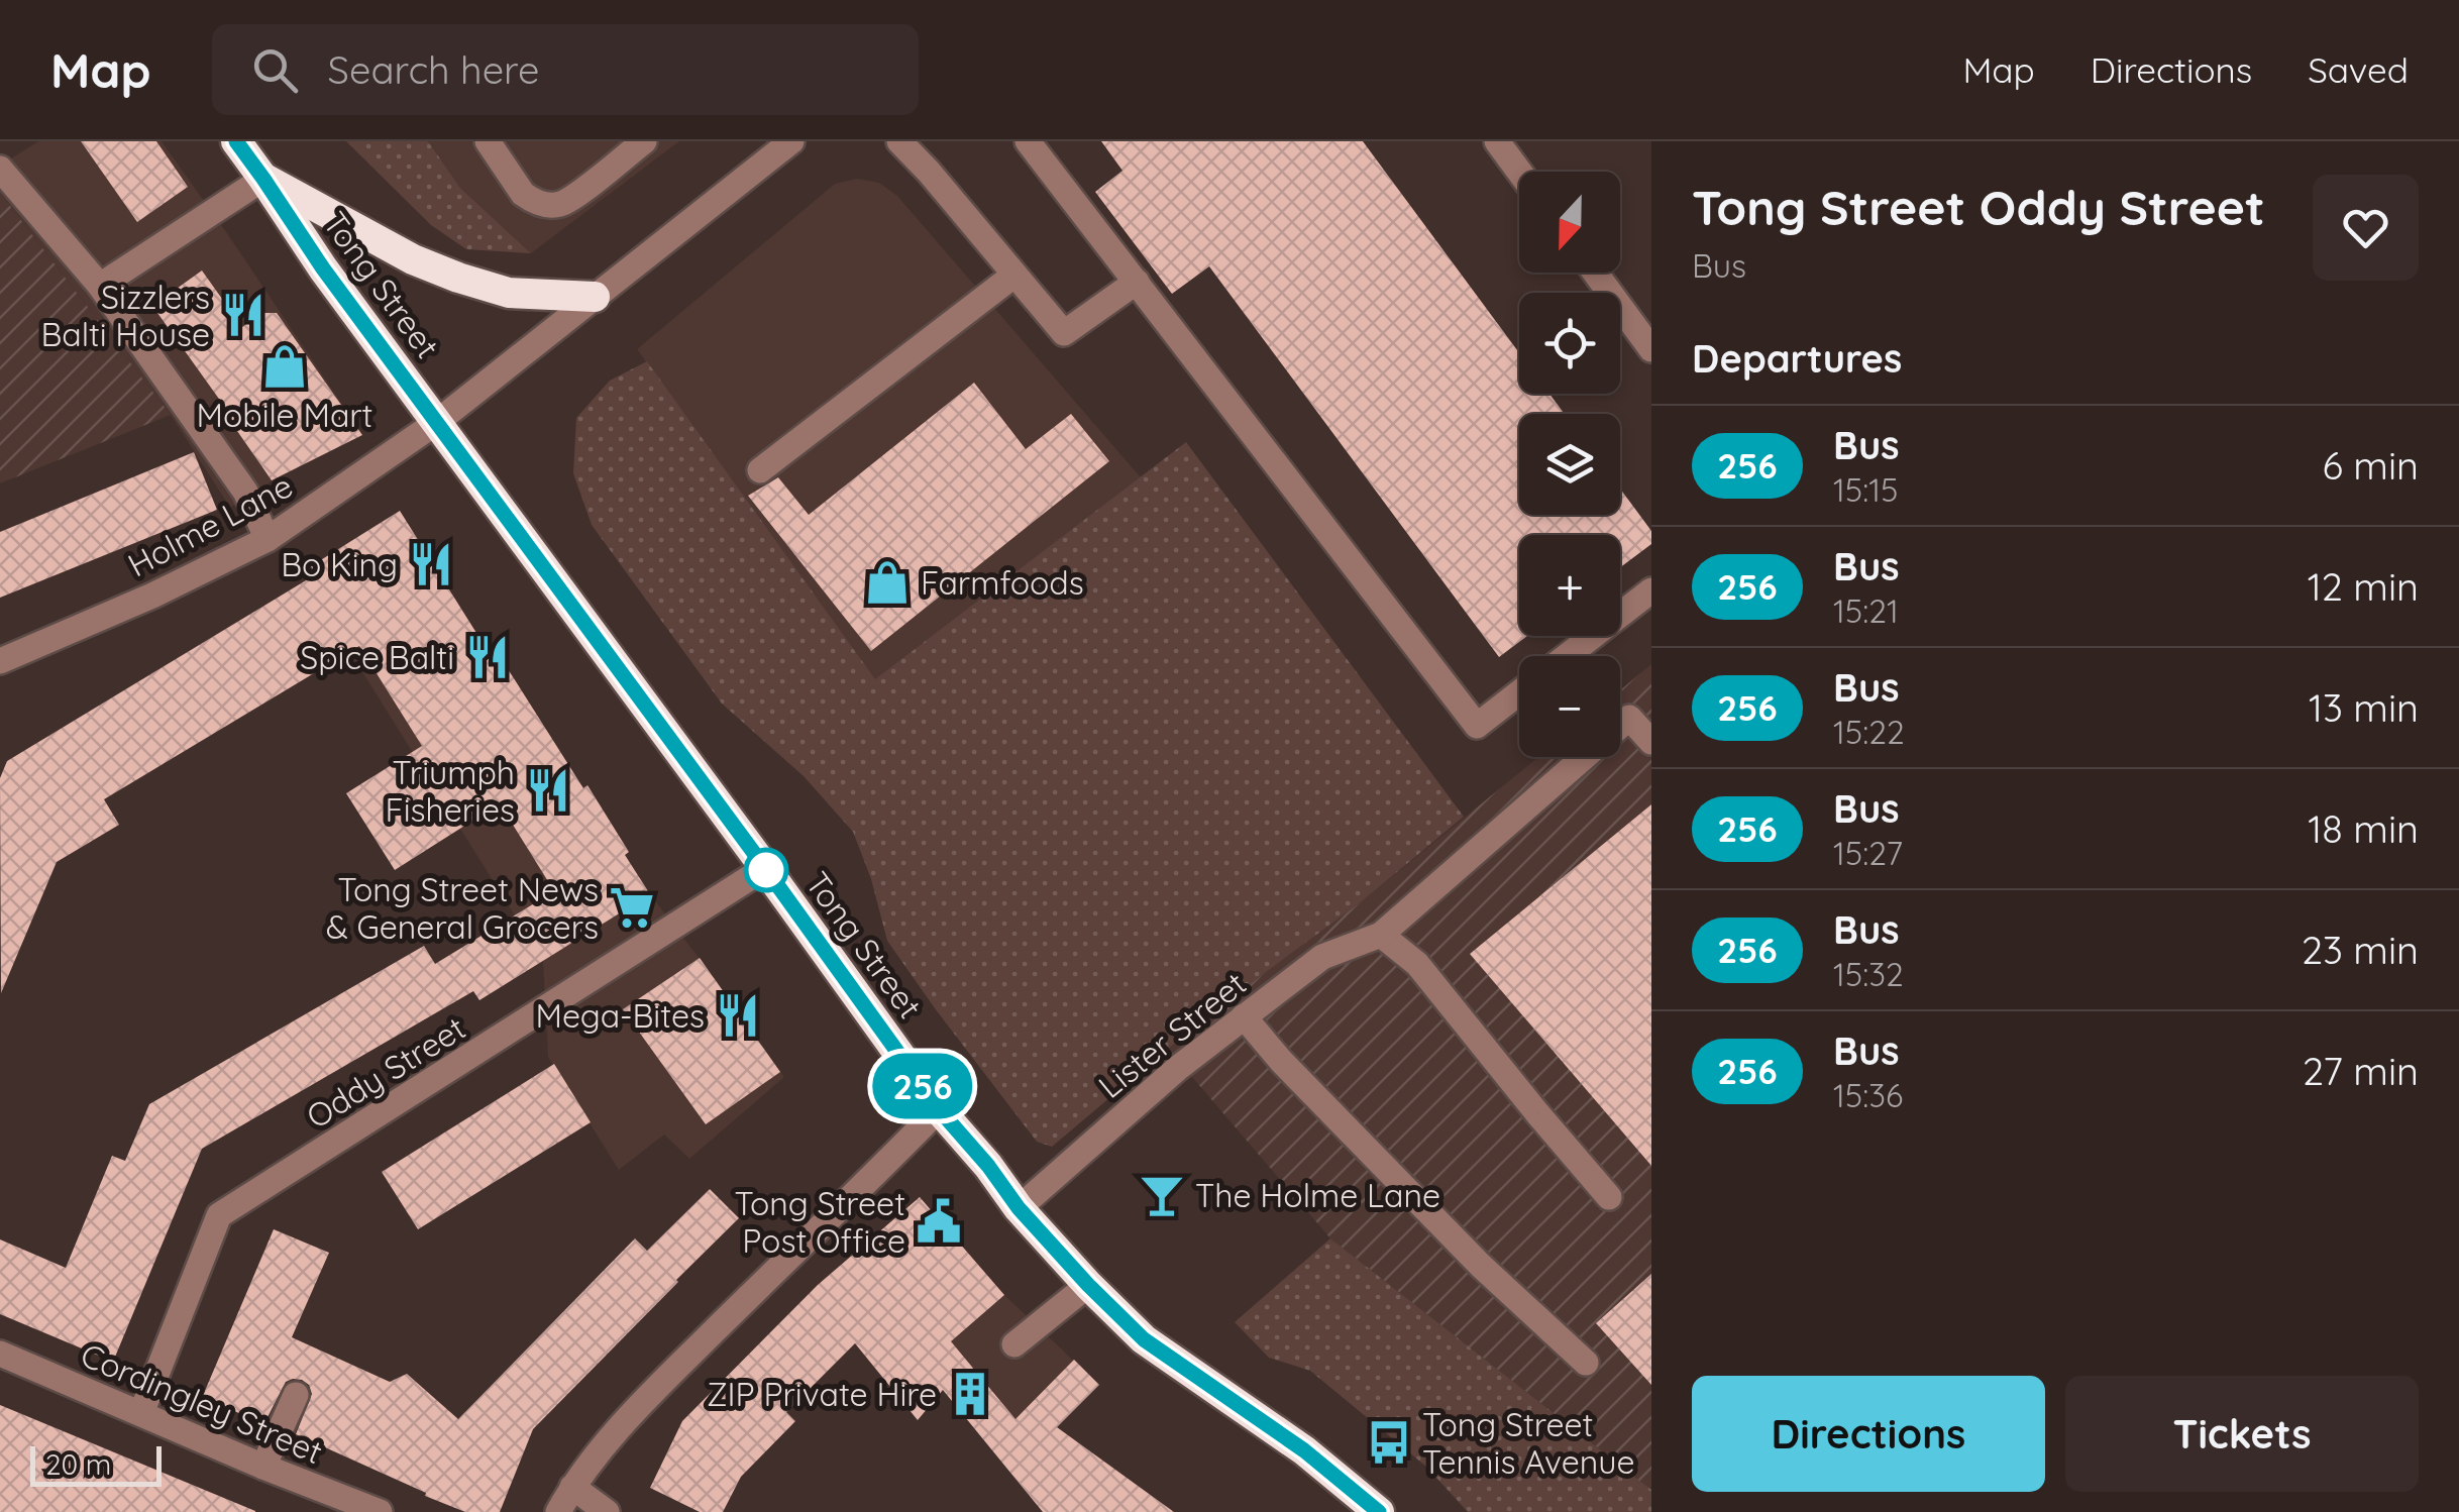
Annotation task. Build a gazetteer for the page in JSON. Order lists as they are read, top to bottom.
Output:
{
  "streets": {
    "highway": ["Tong Street"],
    "street": [
      "Holme Lane",
      "Lister Street",
      "Oddy Street",
      "Cordingley Street"
    ]
  },
  "crossings": [
    ["Tong Street", "Holme Lane"],
    ["Tong Street", "Lister Street"],
    ["Tong Street", "Oddy Street"],
    ["Oddy Street", "Cordingley Street"]
  ],
  "places": {
    "restaurant": [
      "Sizzlers Balti House",
      "Bo King",
      "Spice Balti",
      "Triumph Fisheries",
      "Mega-Bites"
    ],
    "shop": ["Mobile Mart", "Farmfoods"],
    "supermarket": ["Tong Street News & General Grocers"],
    "bar": ["The Holme Lane"],
    "public building": ["Tong Street Post Office"],
    "building": ["ZIP Private Hire"],
    "bus stop": ["Tong Street Tennis Avenue"]
  },
  "lines": ["bus line 256"],
  "scale_bar": "20 m",
  "north": "bottom",
  "page": {
    "header": "Map",
    "search": "Search here",
    "nav": ["Map", "Directions", "Saved"],
    "on_map": "256",
    "heading": [
      ["Tong Street Oddy Street", "Bus"],
      "Departures"
    ],
    "map_buttons": ["+", "−"],
    "list": [
      {
        "mark": "256",
        "name": "Bus",
        "note": "15:15",
        "value": "6 min"
      },
      {
        "mark": "256",
        "name": "Bus",
        "note": "15:21",
        "value": "12 min"
      },
      {
        "mark": "256",
        "name": "Bus",
        "note": "15:22",
        "value": "13 min"
      },
      {
        "mark": "256",
        "name": "Bus",
        "note": "15:27",
        "value": "18 min"
      },
      {
        "mark": "256",
        "name": "Bus",
        "note": "15:32",
        "value": "23 min"
      },
      {
        "mark": "256",
        "name": "Bus",
        "note": "15:36",
        "value": "27 min"
      }
    ],
    "buttons": ["Directions", "Tickets"],
    "scale": "20 m"
  }
}
